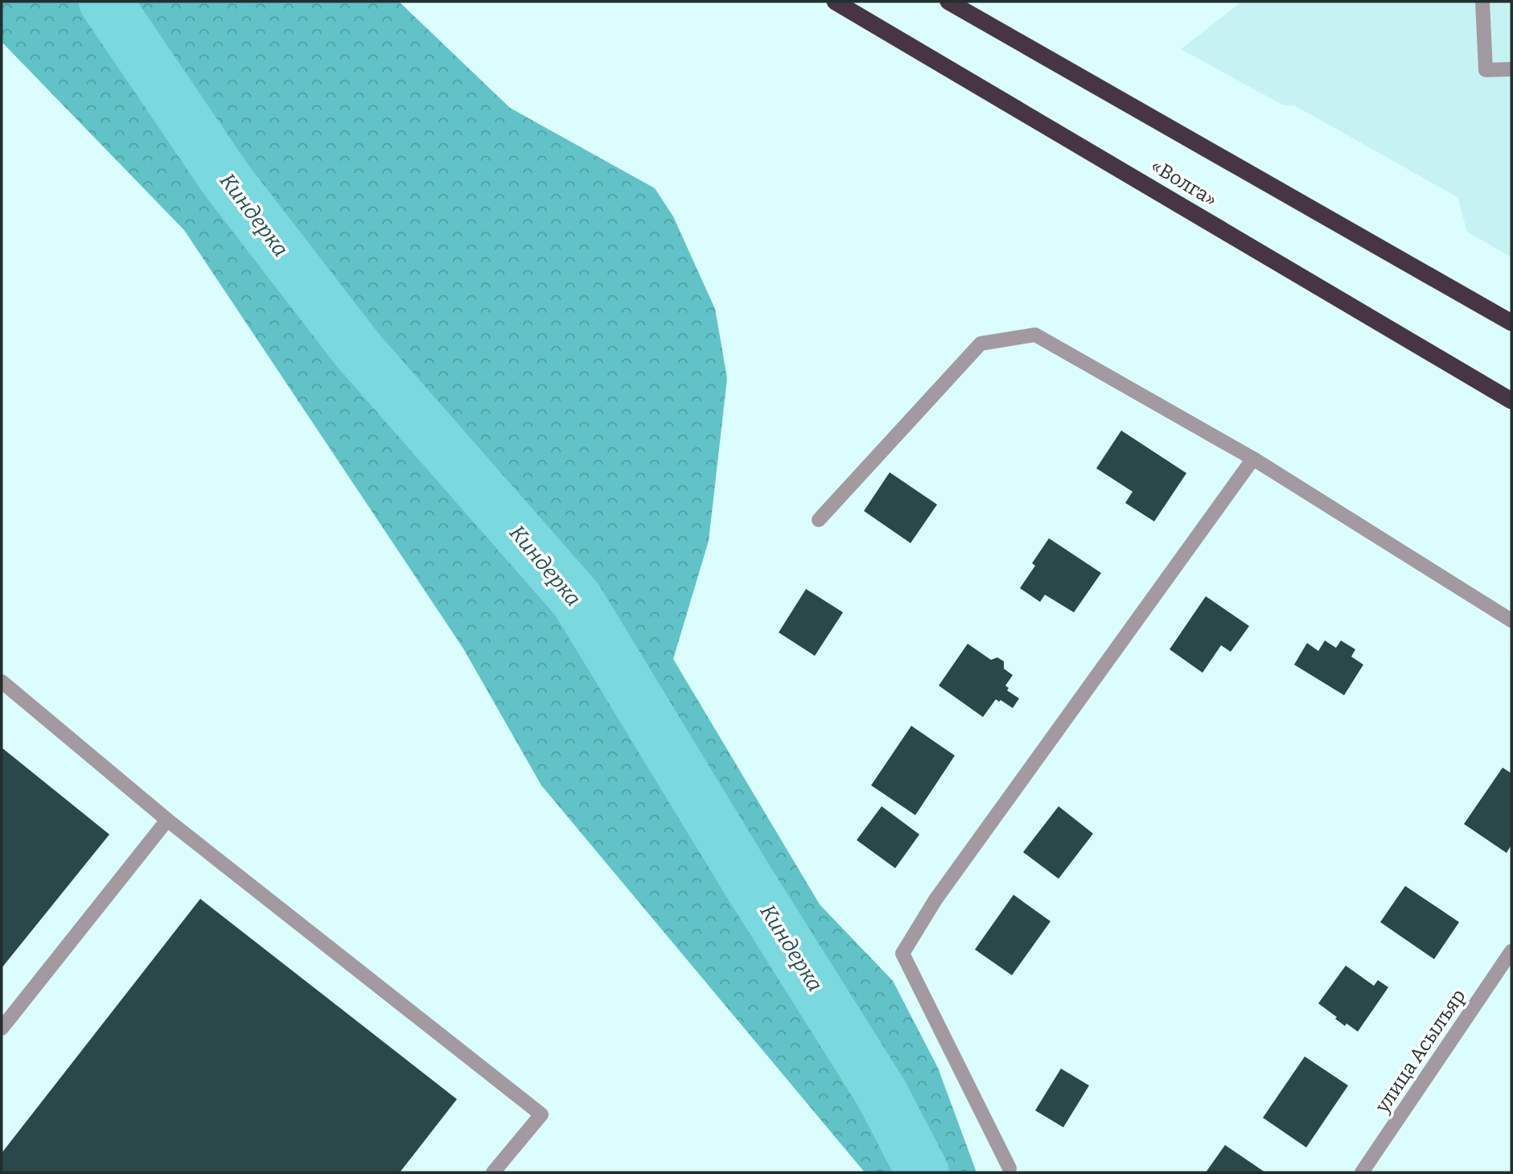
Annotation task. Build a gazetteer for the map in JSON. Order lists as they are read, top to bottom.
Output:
{
  "streets": {
    "highway": ["«Волга»"],
    "street": ["улица Асылъяр"]
  },
  "water": ["Киндерка"]
}
